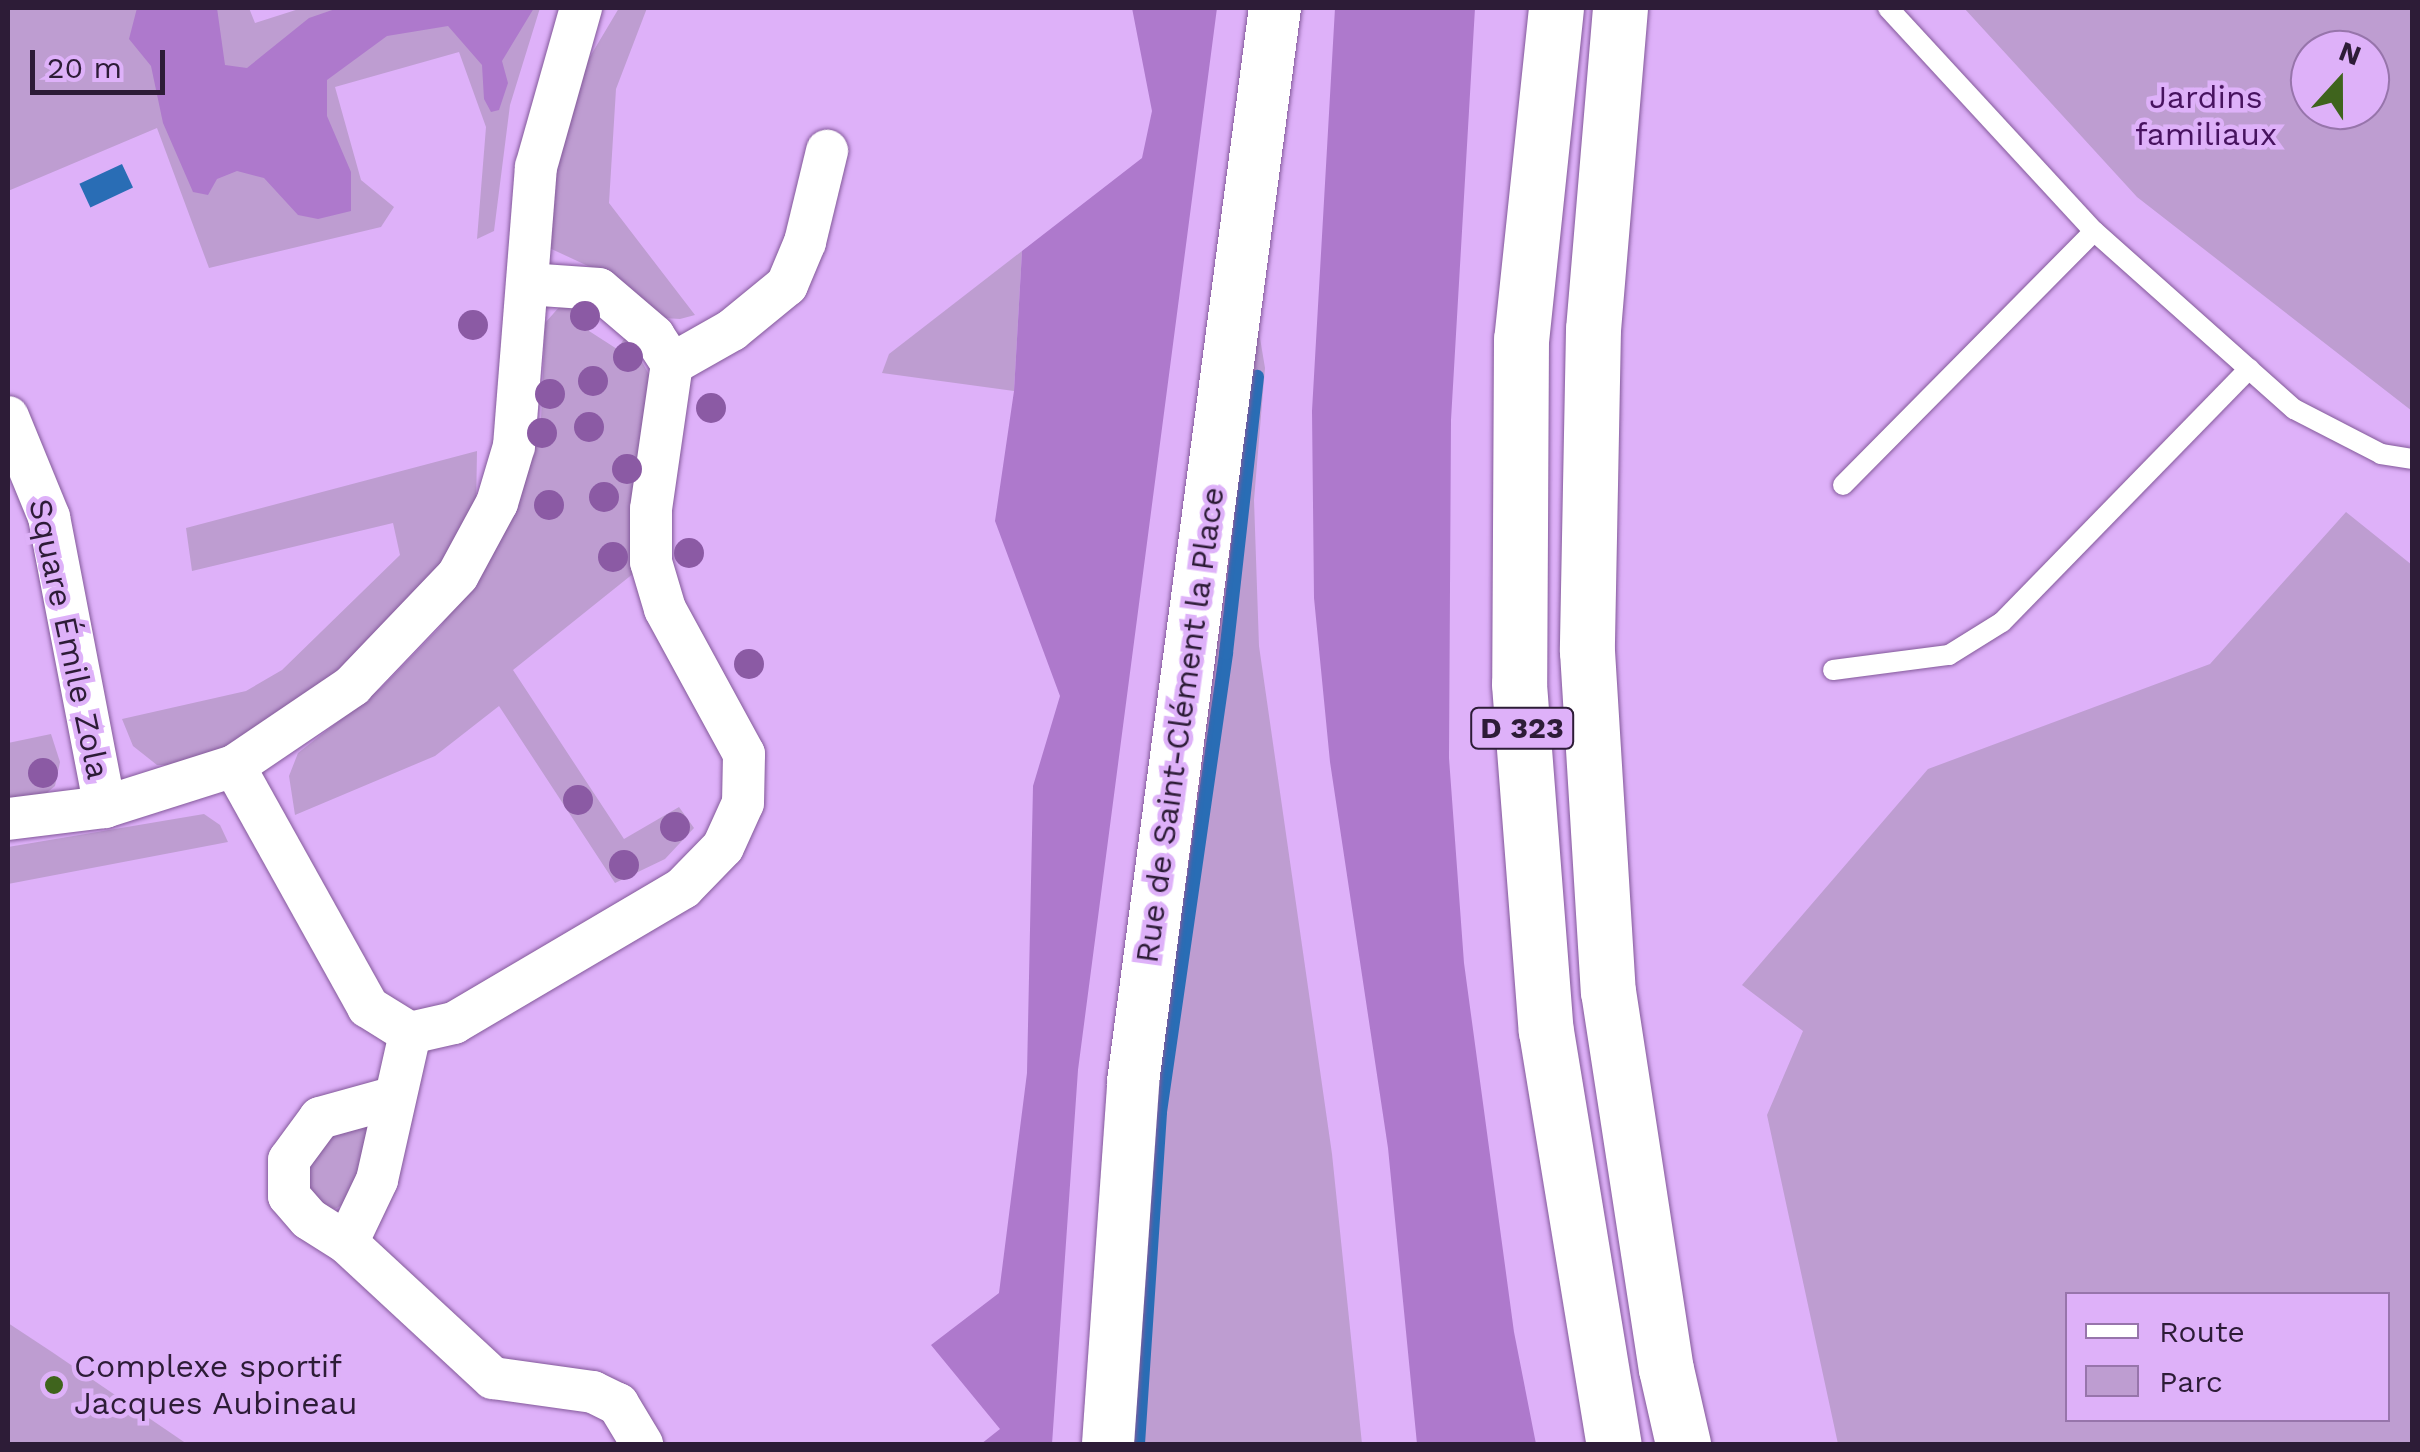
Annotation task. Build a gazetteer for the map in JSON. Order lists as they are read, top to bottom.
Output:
{
  "streets": {
    "highway": ["D 323"],
    "street": ["Square Émile Zola", "Rue de Saint-Clément la Place"]
  },
  "parks": ["Jardins familiaux"],
  "places": ["Complexe sportif Jacques Aubineau"],
  "legend": ["Route", "Parc"],
  "scale_bar": "20 m",
  "north": "top"
}
